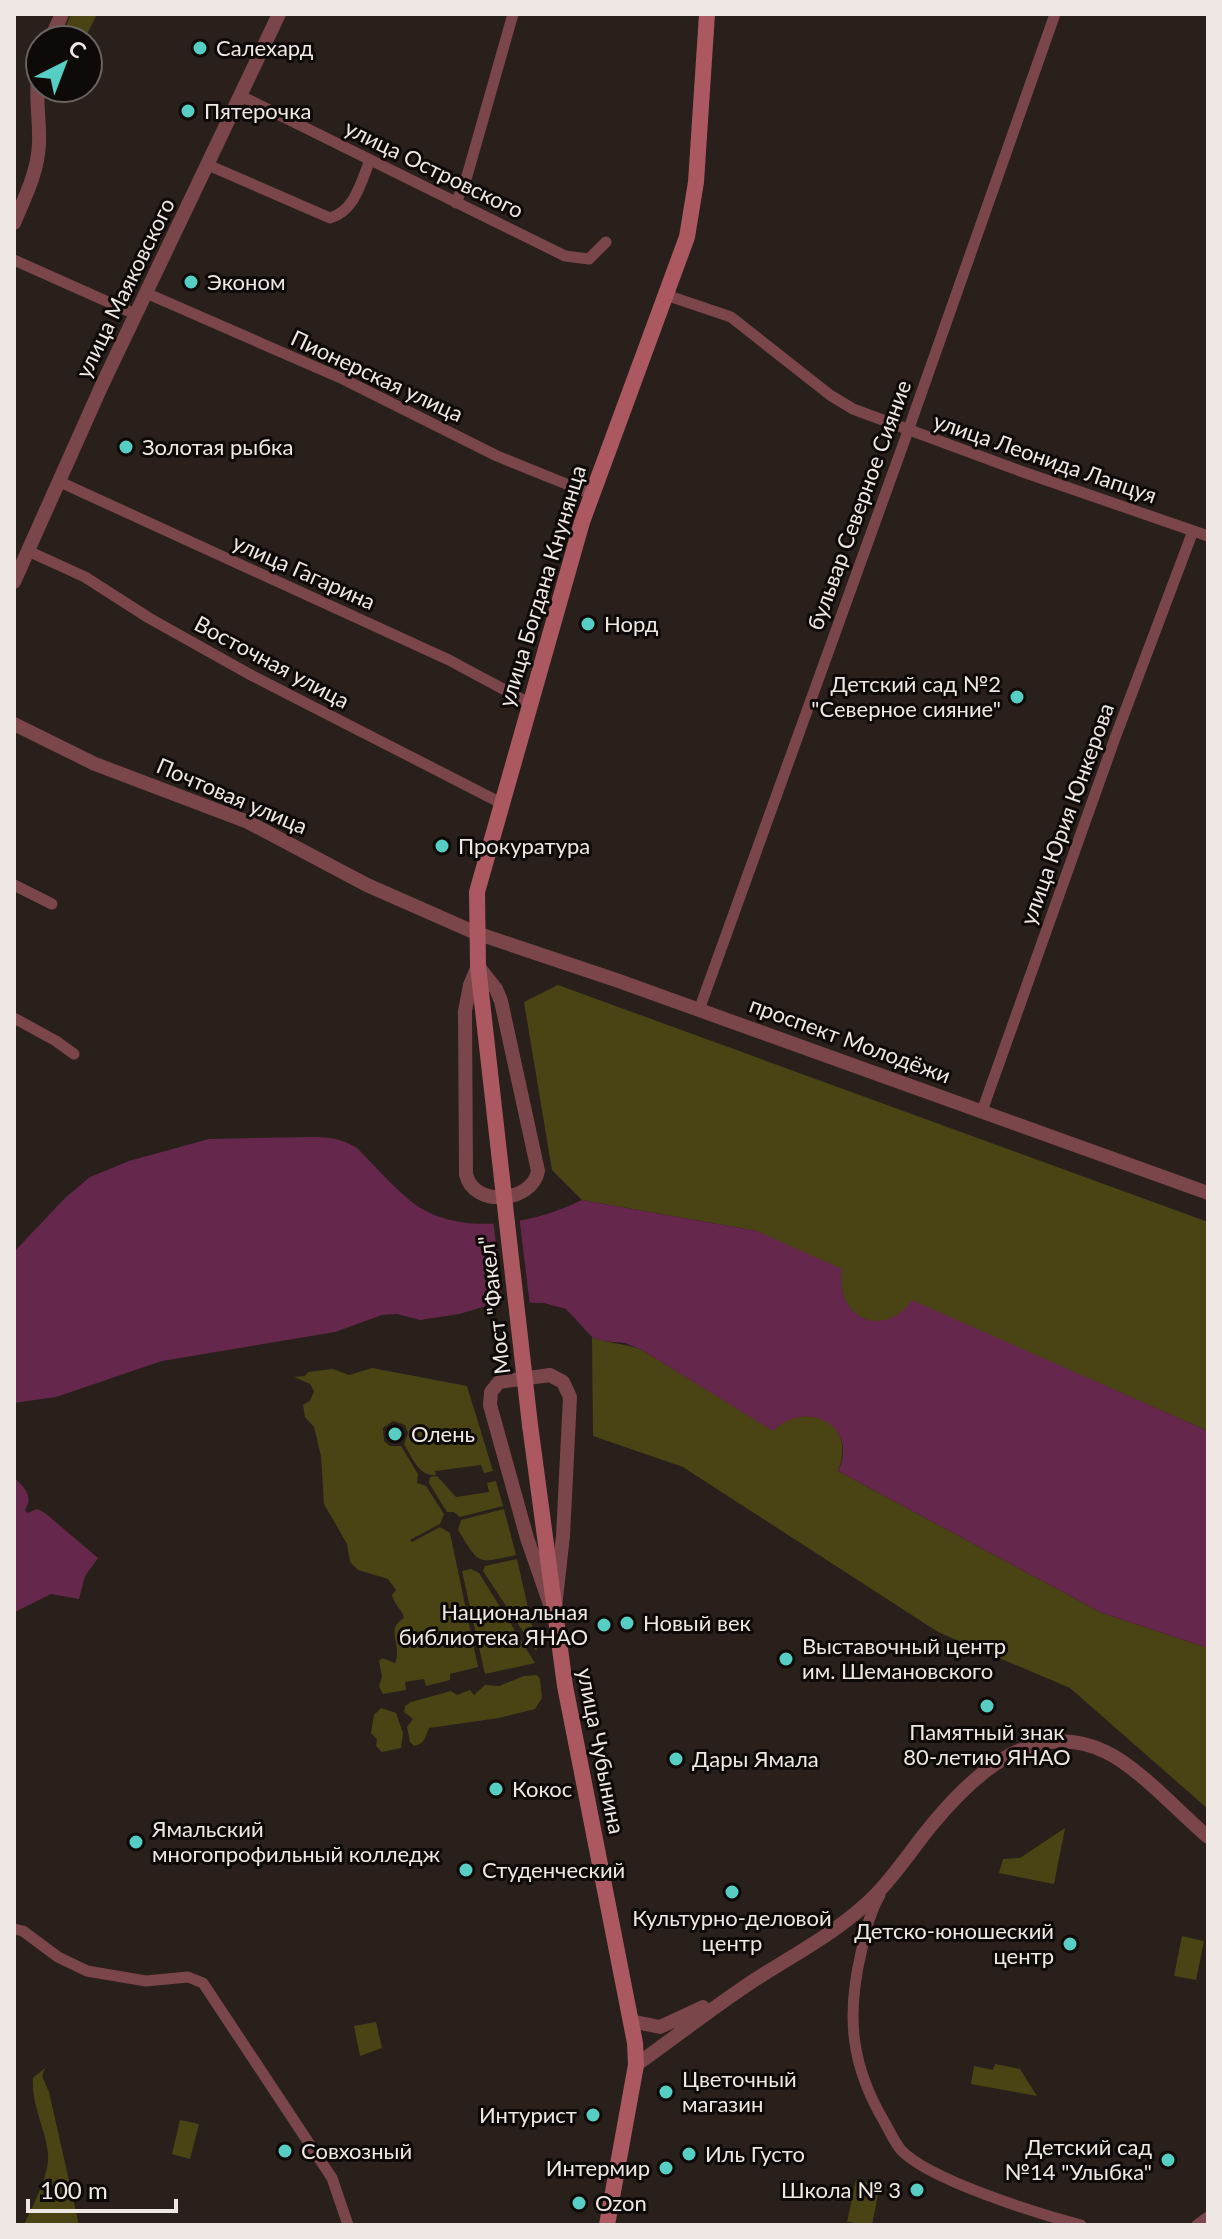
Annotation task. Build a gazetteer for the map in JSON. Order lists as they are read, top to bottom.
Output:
{
  "streets": {
    "main road": ["улица Богдана Кнунянца", "Мост \"Факел\"", "улица Чубынина"],
    "street": [
      "улица Островского",
      "улица Маяковского",
      "Пионерская улица",
      "улица Леонида Лапцуя",
      "бульвар Северное Сияние",
      "улица Гагарина",
      "Восточная улица",
      "Почтовая улица",
      "улица Юрия Юнкерова",
      "проспект Молодёжи"
    ]
  },
  "crossings": [
    ["улица Островского", "улица Маяковского"],
    ["улица Маяковского", "Пионерская улица"],
    ["улица Маяковского", "улица Гагарина"],
    ["улица Маяковского", "Восточная улица"],
    ["Пионерская улица", "улица Богдана Кнунянца"],
    ["улица Леонида Лапцуя", "бульвар Северное Сияние"],
    ["улица Леонида Лапцуя", "улица Богдана Кнунянца"],
    ["улица Леонида Лапцуя", "улица Юрия Юнкерова"],
    ["бульвар Северное Сияние", "проспект Молодёжи"],
    ["улица Гагарина", "улица Богдана Кнунянца"],
    ["улица Богдана Кнунянца", "Восточная улица"],
    ["улица Богдана Кнунянца", "Почтовая улица"],
    ["улица Богдана Кнунянца", "проспект Молодёжи"],
    ["улица Богдана Кнунянца", "Мост \"Факел\""],
    ["Почтовая улица", "проспект Молодёжи"],
    ["улица Юрия Юнкерова", "проспект Молодёжи"],
    ["Мост \"Факел\"", "улица Чубынина"]
  ],
  "places": [
    "Салехард",
    "Пятерочка",
    "Эконом",
    "Золотая рыбка",
    "Норд",
    "Детский сад №2 \"Северное сияние\"",
    "Прокуратура",
    "Олень",
    "Новый век",
    "Национальная библиотека ЯНАО",
    "Выставочный центр им. Шемановского",
    "Памятный знак 80-летию ЯНАО",
    "Дары Ямала",
    "Кокос",
    "Ямальский многопрофильный колледж",
    "Студенческий",
    "Культурно-деловой центр",
    "Детско-юношеский центр",
    "Цветочный магазин",
    "Интурист",
    "Совхозный",
    "Иль Густо",
    "Детский сад №14 \"Улыбка\"",
    "Интермир",
    "Школа № 3",
    "Ozon"
  ],
  "scale_bar": "100 m",
  "north": "top right"
}
